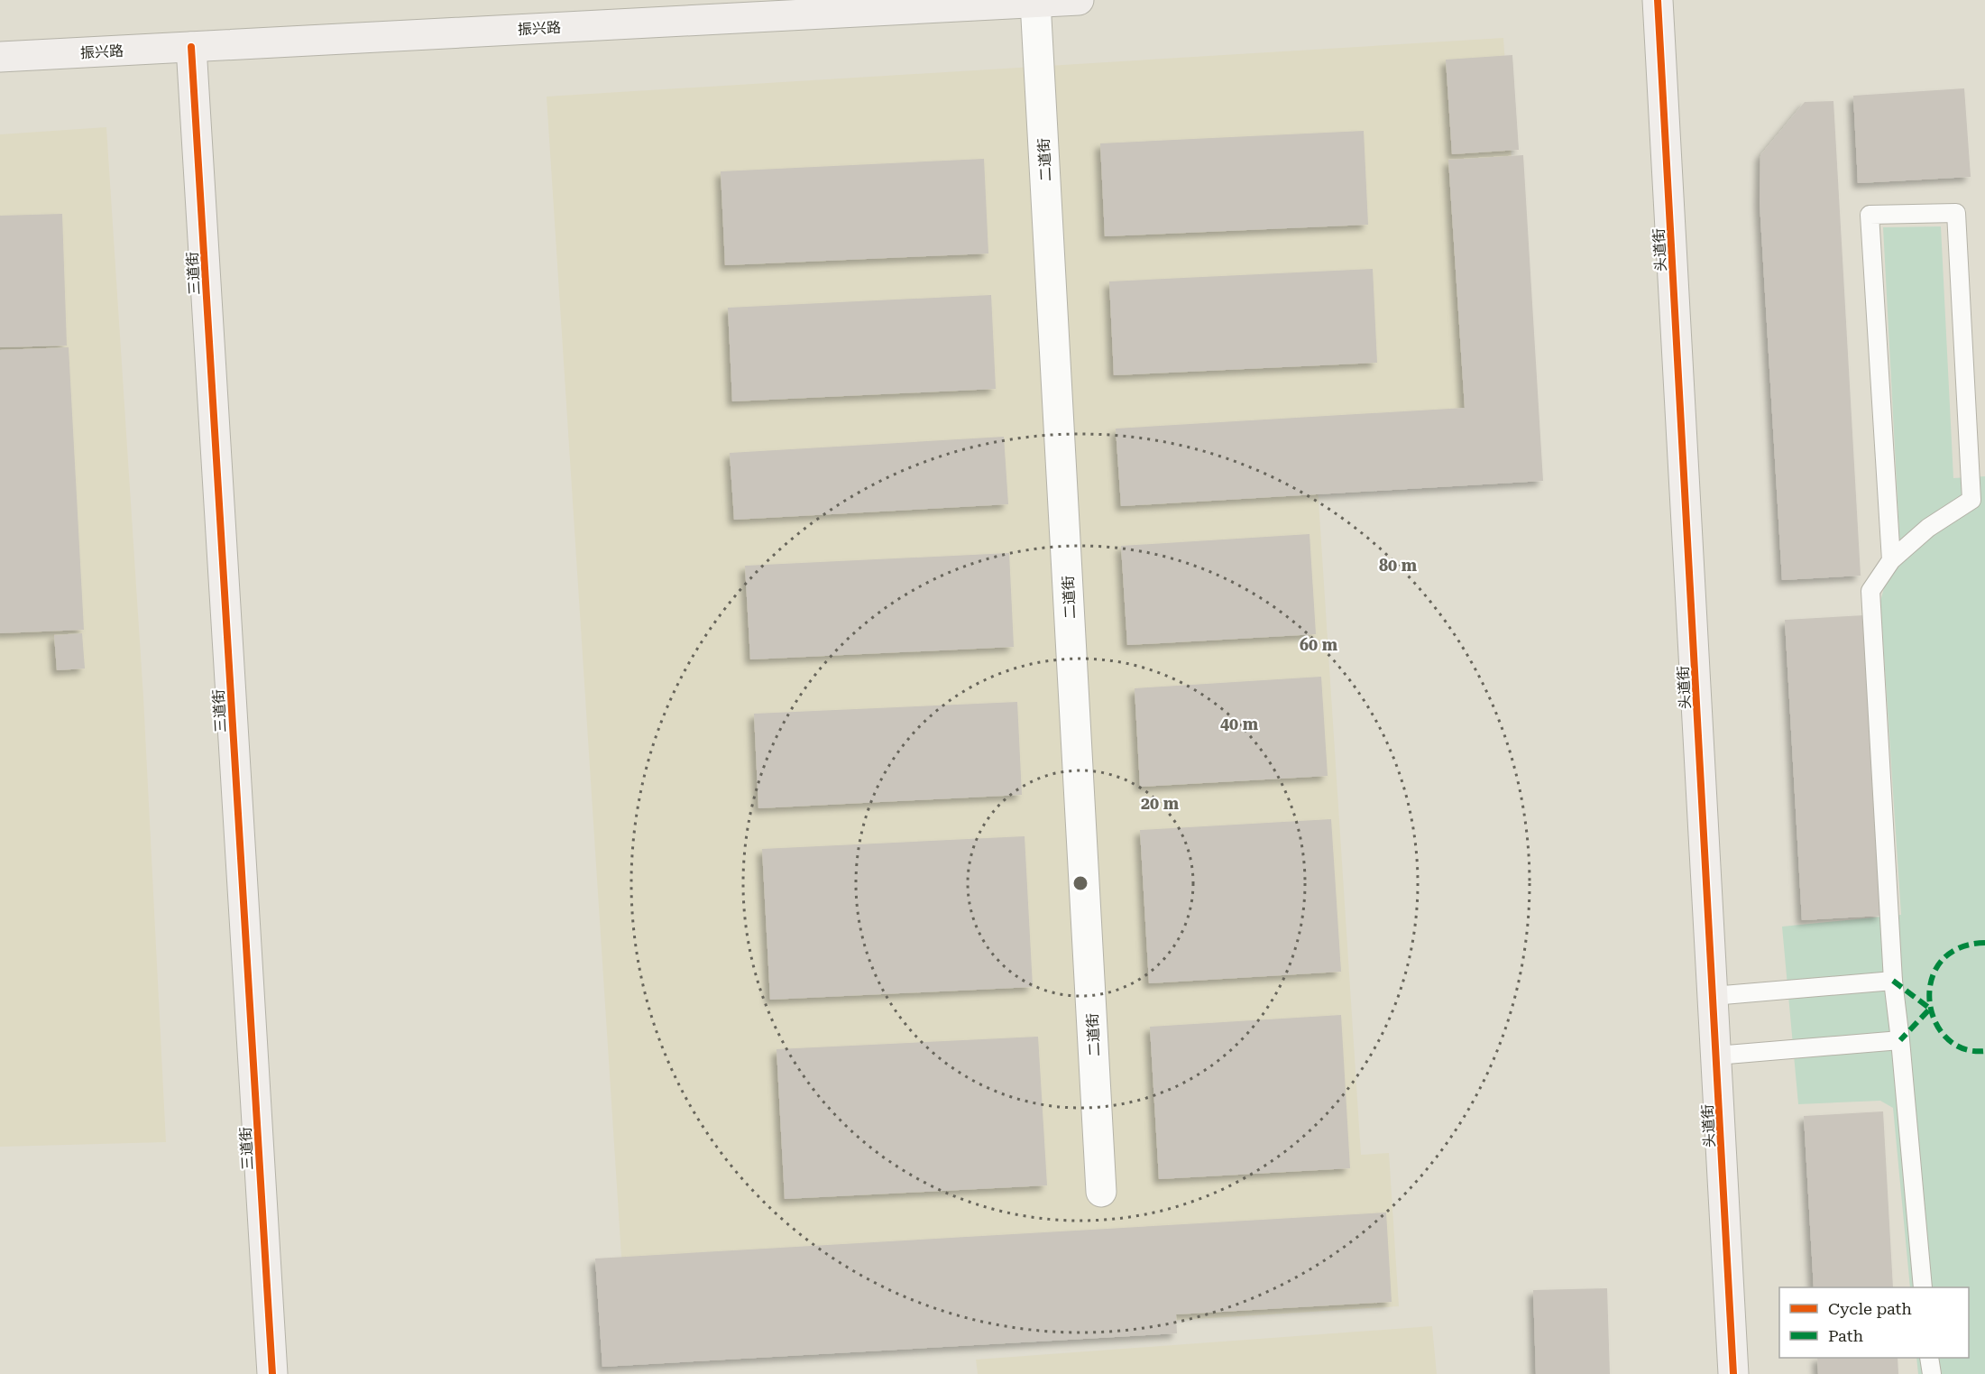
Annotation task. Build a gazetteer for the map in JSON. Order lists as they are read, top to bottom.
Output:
{
  "streets": {
    "street": [
      "振兴路",
      "二道街",
      "头道街",
      "三道街"
    ]
  },
  "crossings": [
    ["振兴路", "二道街"],
    ["振兴路", "三道街"]
  ],
  "legend": ["Cycle path", "Path"],
  "rings": [
    "80 m",
    "60 m",
    "40 m",
    "20 m"
  ]
}
